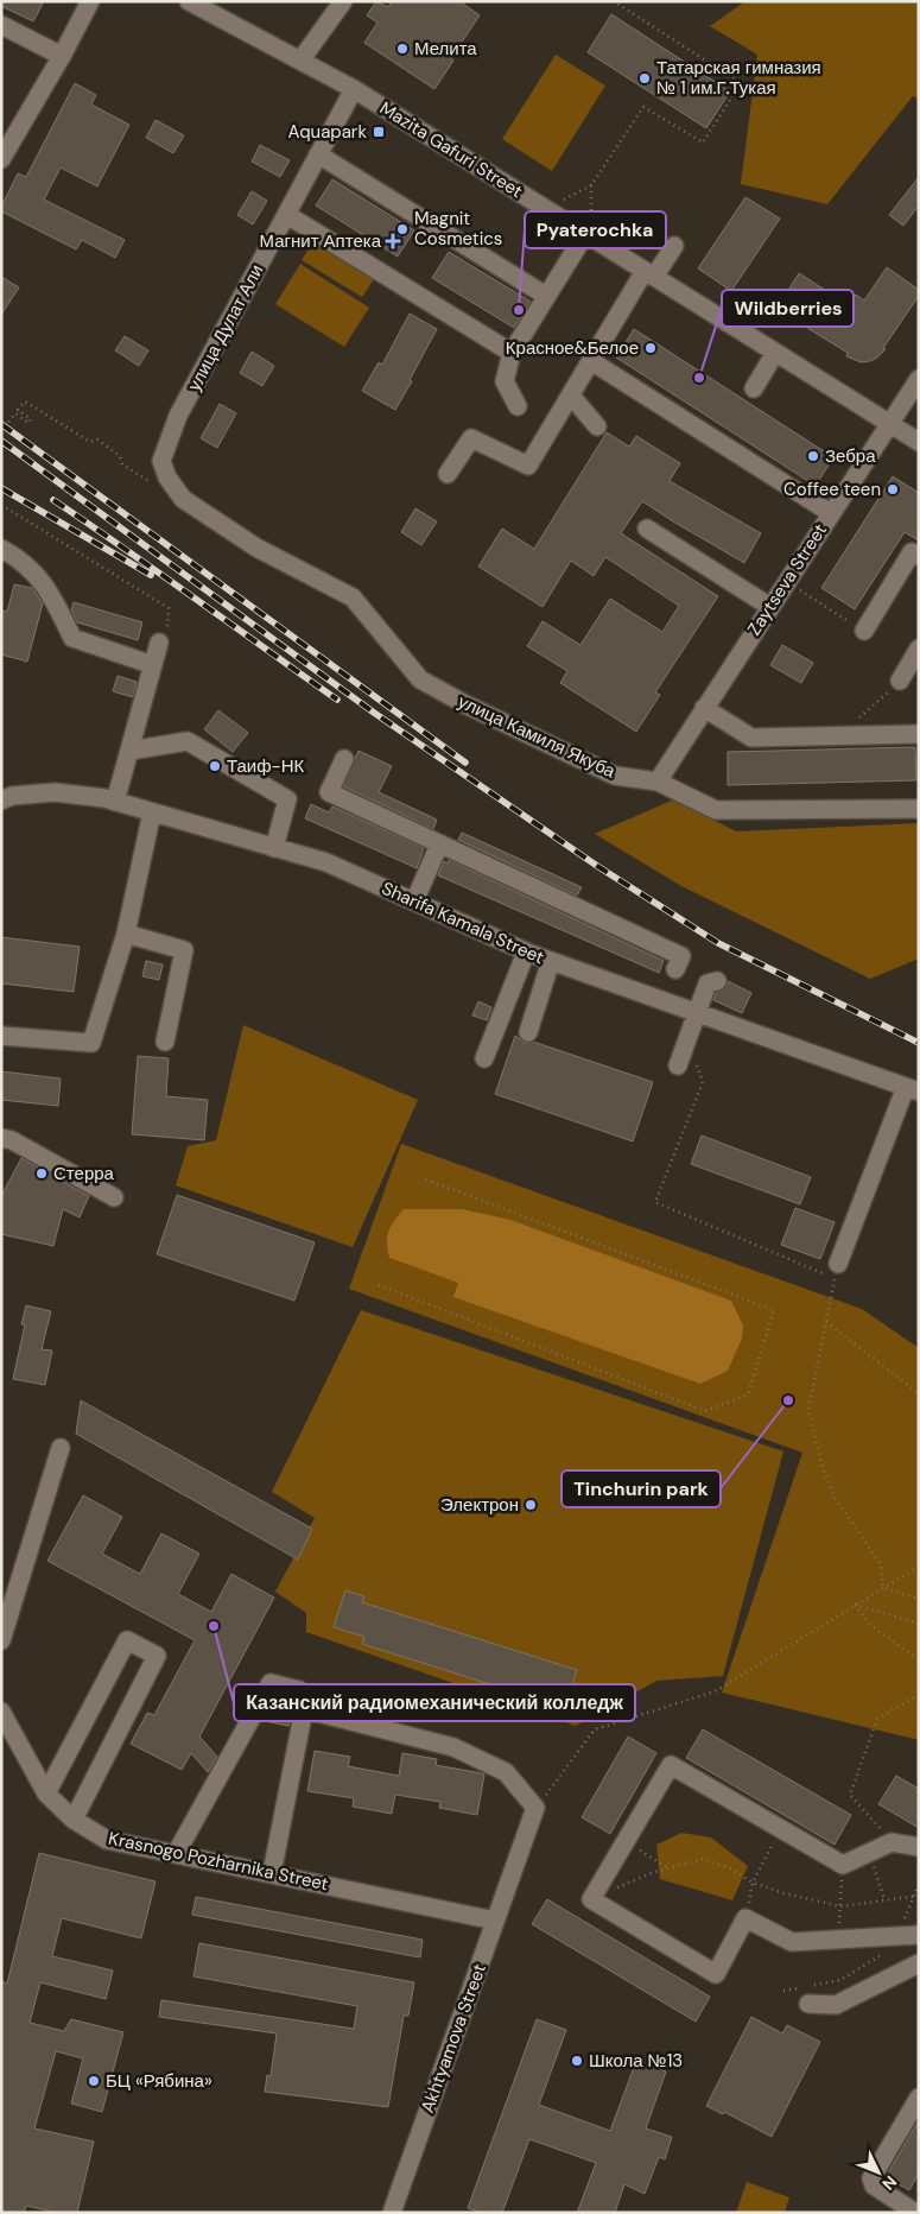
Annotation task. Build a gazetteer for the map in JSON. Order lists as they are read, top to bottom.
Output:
{
  "streets": {
    "street": [
      "Mazita Gafuri Street",
      "улица Дулат Али",
      "Zaytseva Street",
      "улица Камиля Якуба",
      "Sharifa Kamala Street",
      "Krasnogo Pozharnika Street",
      "Akhtyamova Street"
    ]
  },
  "crossings": [
    ["Mazita Gafuri Street", "улица Дулат Али"],
    ["Mazita Gafuri Street", "Zaytseva Street"],
    ["улица Дулат Али", "улица Камиля Якуба"],
    ["Zaytseva Street", "улица Камиля Якуба"],
    ["Krasnogo Pozharnika Street", "Akhtyamova Street"]
  ],
  "places": {
    "other": [
      "Мелита",
      "Татарская гимназия № 1 им.Г.Тукая",
      "Magnit Cosmetics",
      "Pyaterochka",
      "Красное&Белое",
      "Wildberries",
      "Зебра",
      "Coffee teen",
      "Таиф-НК",
      "Стерра",
      "Tinchurin park",
      "Электрон",
      "Казанский радиомеханический колледж",
      "Школа №13",
      "БЦ «Рябина»"
    ],
    "transit": ["Aquapark"],
    "health": ["Магнит Аптека"]
  },
  "north": "bottom right"
}
